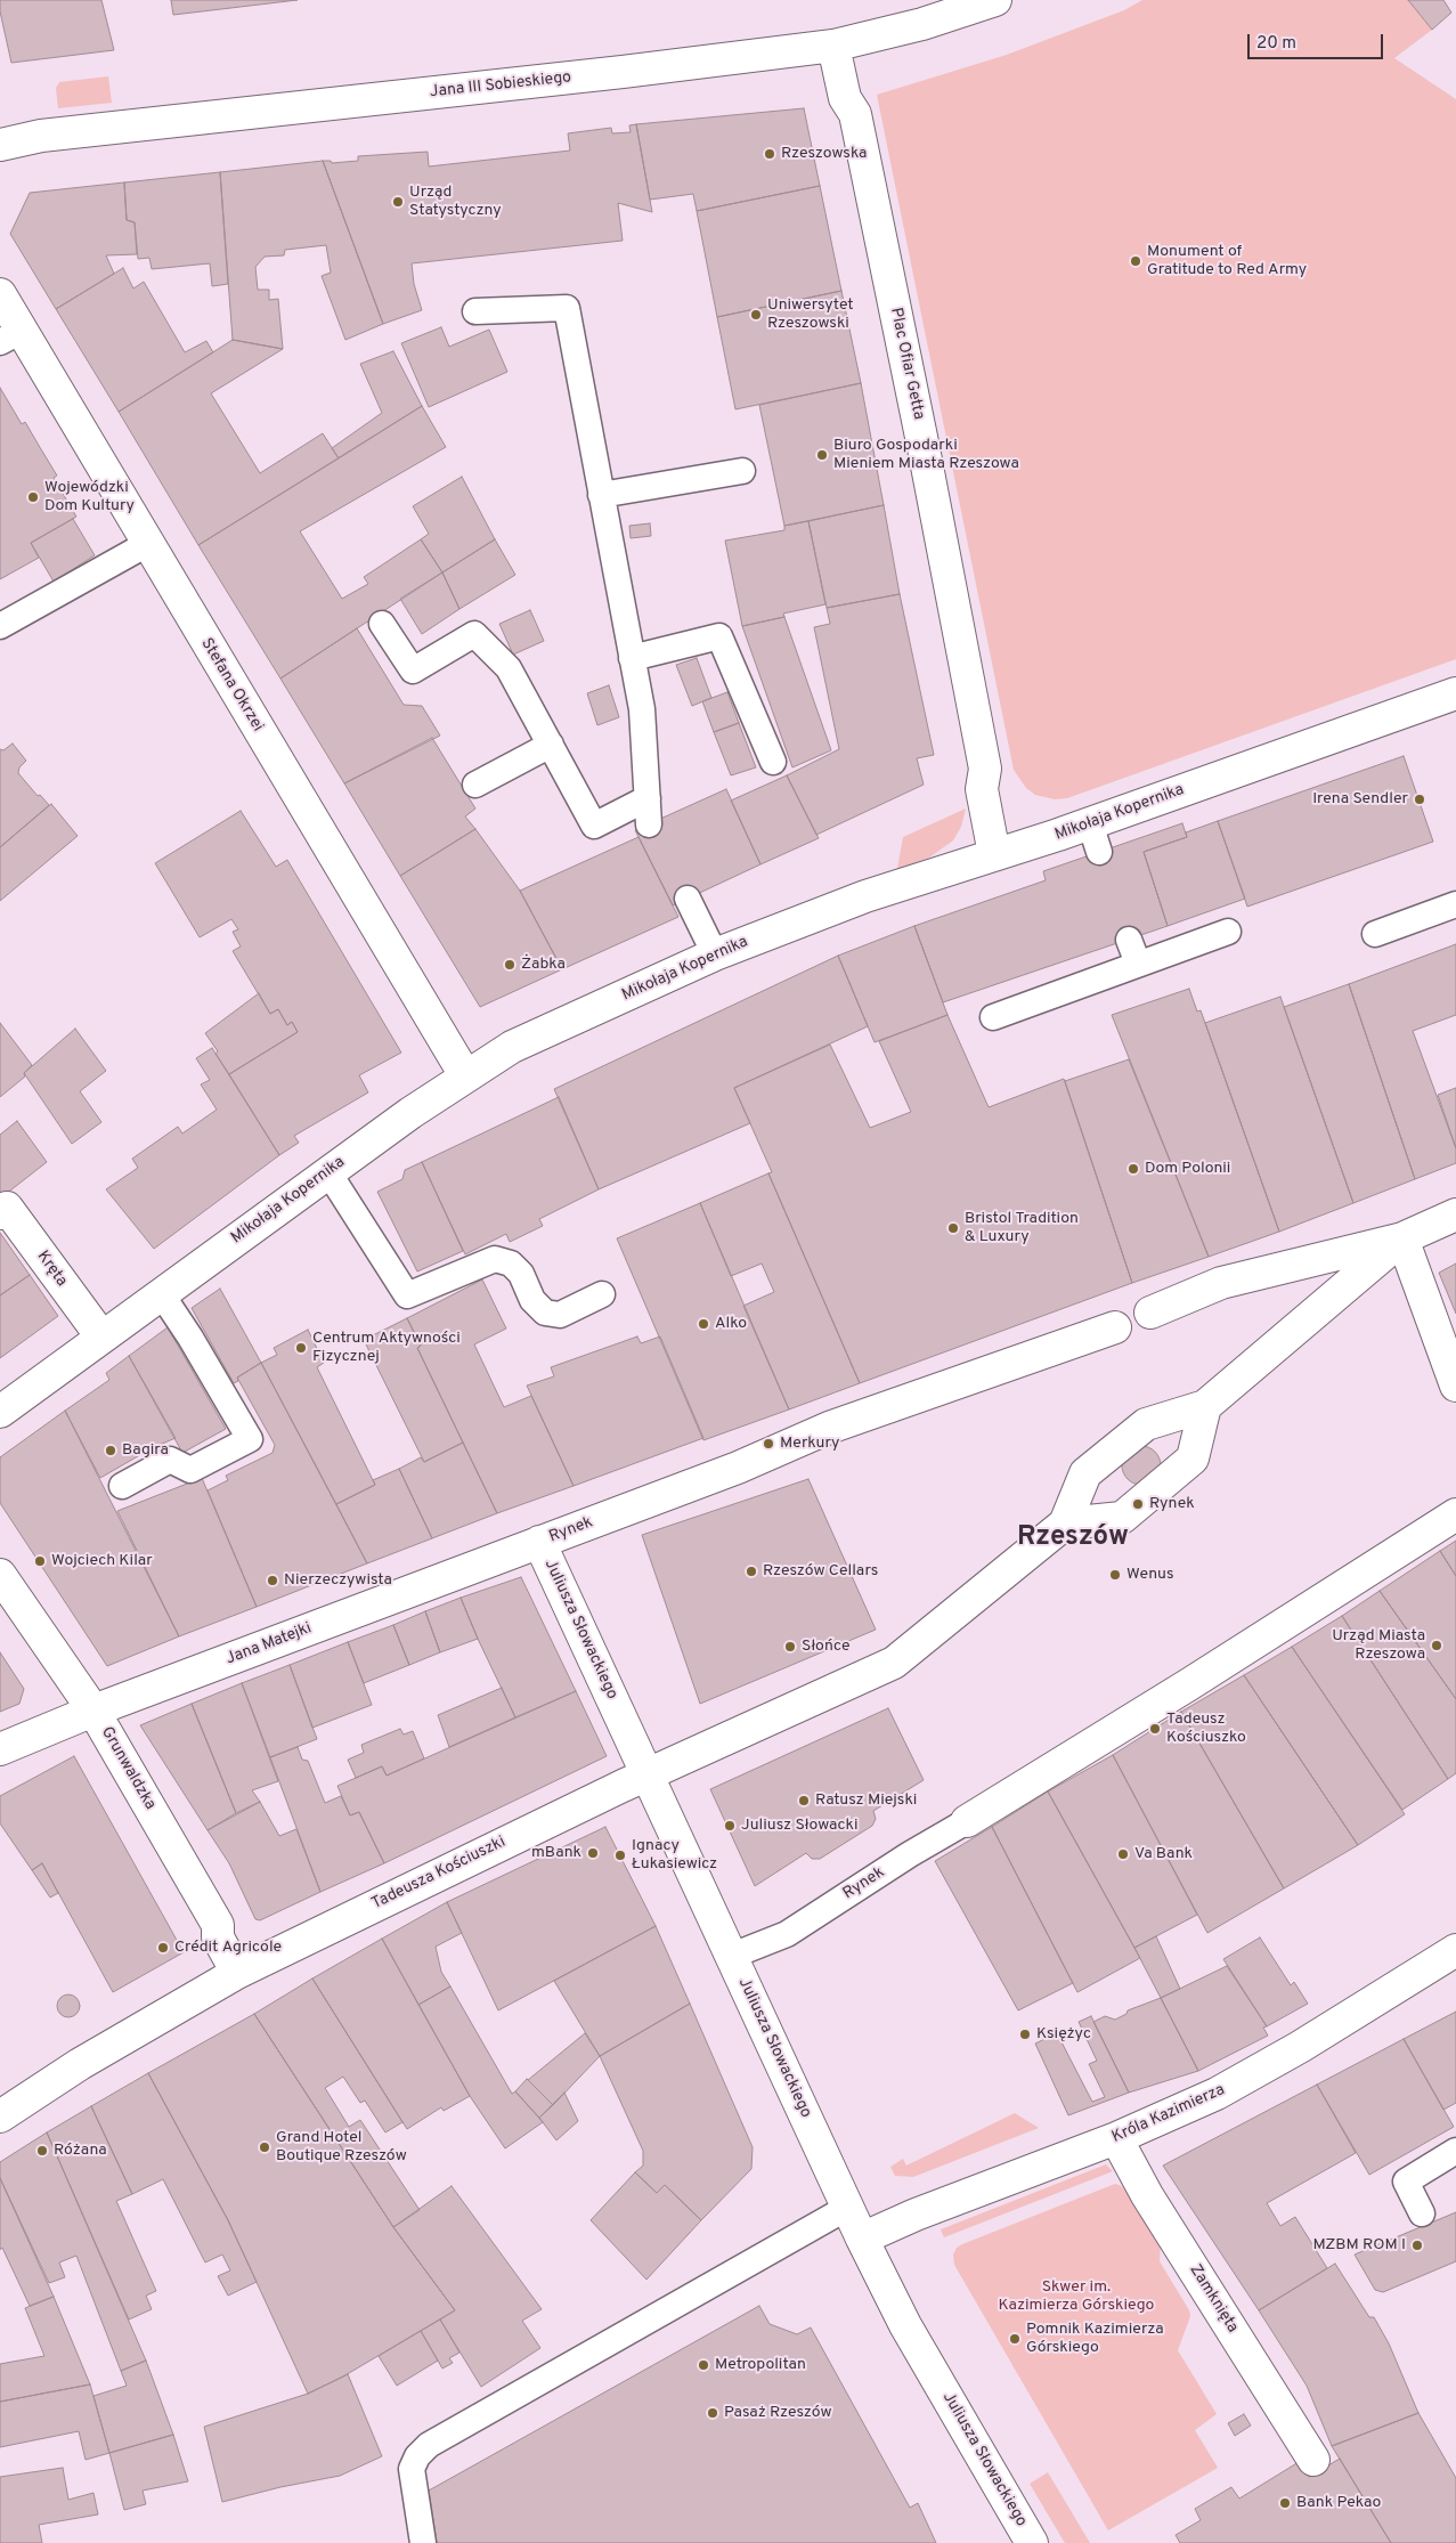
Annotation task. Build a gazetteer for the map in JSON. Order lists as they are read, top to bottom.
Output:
{
  "streets": {
    "street": [
      "Jana III Sobieskiego",
      "Plac Ofiar Getta",
      "Stefana Okrzei",
      "Mikołaja Kopernika",
      "Kręta",
      "Rynek",
      "Juliusza Słowackiego",
      "Jana Matejki",
      "Grunwaldzka",
      "Tadeusza Kościuszki",
      "Króla Kazimierza",
      "Zamknięta"
    ]
  },
  "crossings": [
    ["Jana III Sobieskiego", "Plac Ofiar Getta"],
    ["Plac Ofiar Getta", "Mikołaja Kopernika"],
    ["Stefana Okrzei", "Mikołaja Kopernika"],
    ["Mikołaja Kopernika", "Kręta"],
    ["Rynek", "Juliusza Słowackiego"],
    ["Rynek", "Jana Matejki"],
    ["Juliusza Słowackiego", "Jana Matejki"],
    ["Juliusza Słowackiego", "Tadeusza Kościuszki"],
    ["Juliusza Słowackiego", "Króla Kazimierza"],
    ["Jana Matejki", "Grunwaldzka"],
    ["Grunwaldzka", "Tadeusza Kościuszki"],
    ["Króla Kazimierza", "Zamknięta"]
  ],
  "districts": ["Rzeszów"],
  "parks": ["Skwer im. Kazimierza Górskiego"],
  "places": [
    "Rzeszowska",
    "Urząd Statystyczny",
    "Monument of Gratitude to Red Army",
    "Uniwersytet Rzeszowski",
    "Biuro Gospodarki Mieniem Miasta Rzeszowa",
    "Wojewódzki Dom Kultury",
    "Irena Sendler",
    "Żabka",
    "Dom Polonii",
    "Bristol Tradition & Luxury",
    "Alko",
    "Centrum Aktywności Fizycznej",
    "Merkury",
    "Bagira",
    "Rynek",
    "Wojciech Kilar",
    "Rzeszów Cellars",
    "Wenus",
    "Nierzeczywista",
    "Urząd Miasta Rzeszowa",
    "Słońce",
    "Tadeusz Kościuszko",
    "Ratusz Miejski",
    "Juliusz Słowacki",
    "mBank",
    "Va Bank",
    "Ignacy Łukasiewicz",
    "Crédit Agricole",
    "Księżyc",
    "Grand Hotel Boutique Rzeszów",
    "Różana",
    "MZBM ROM I",
    "Pomnik Kazimierza Górskiego",
    "Metropolitan",
    "Pasaż Rzeszów",
    "Bank Pekao"
  ],
  "scale_bar": "20 m"
}
